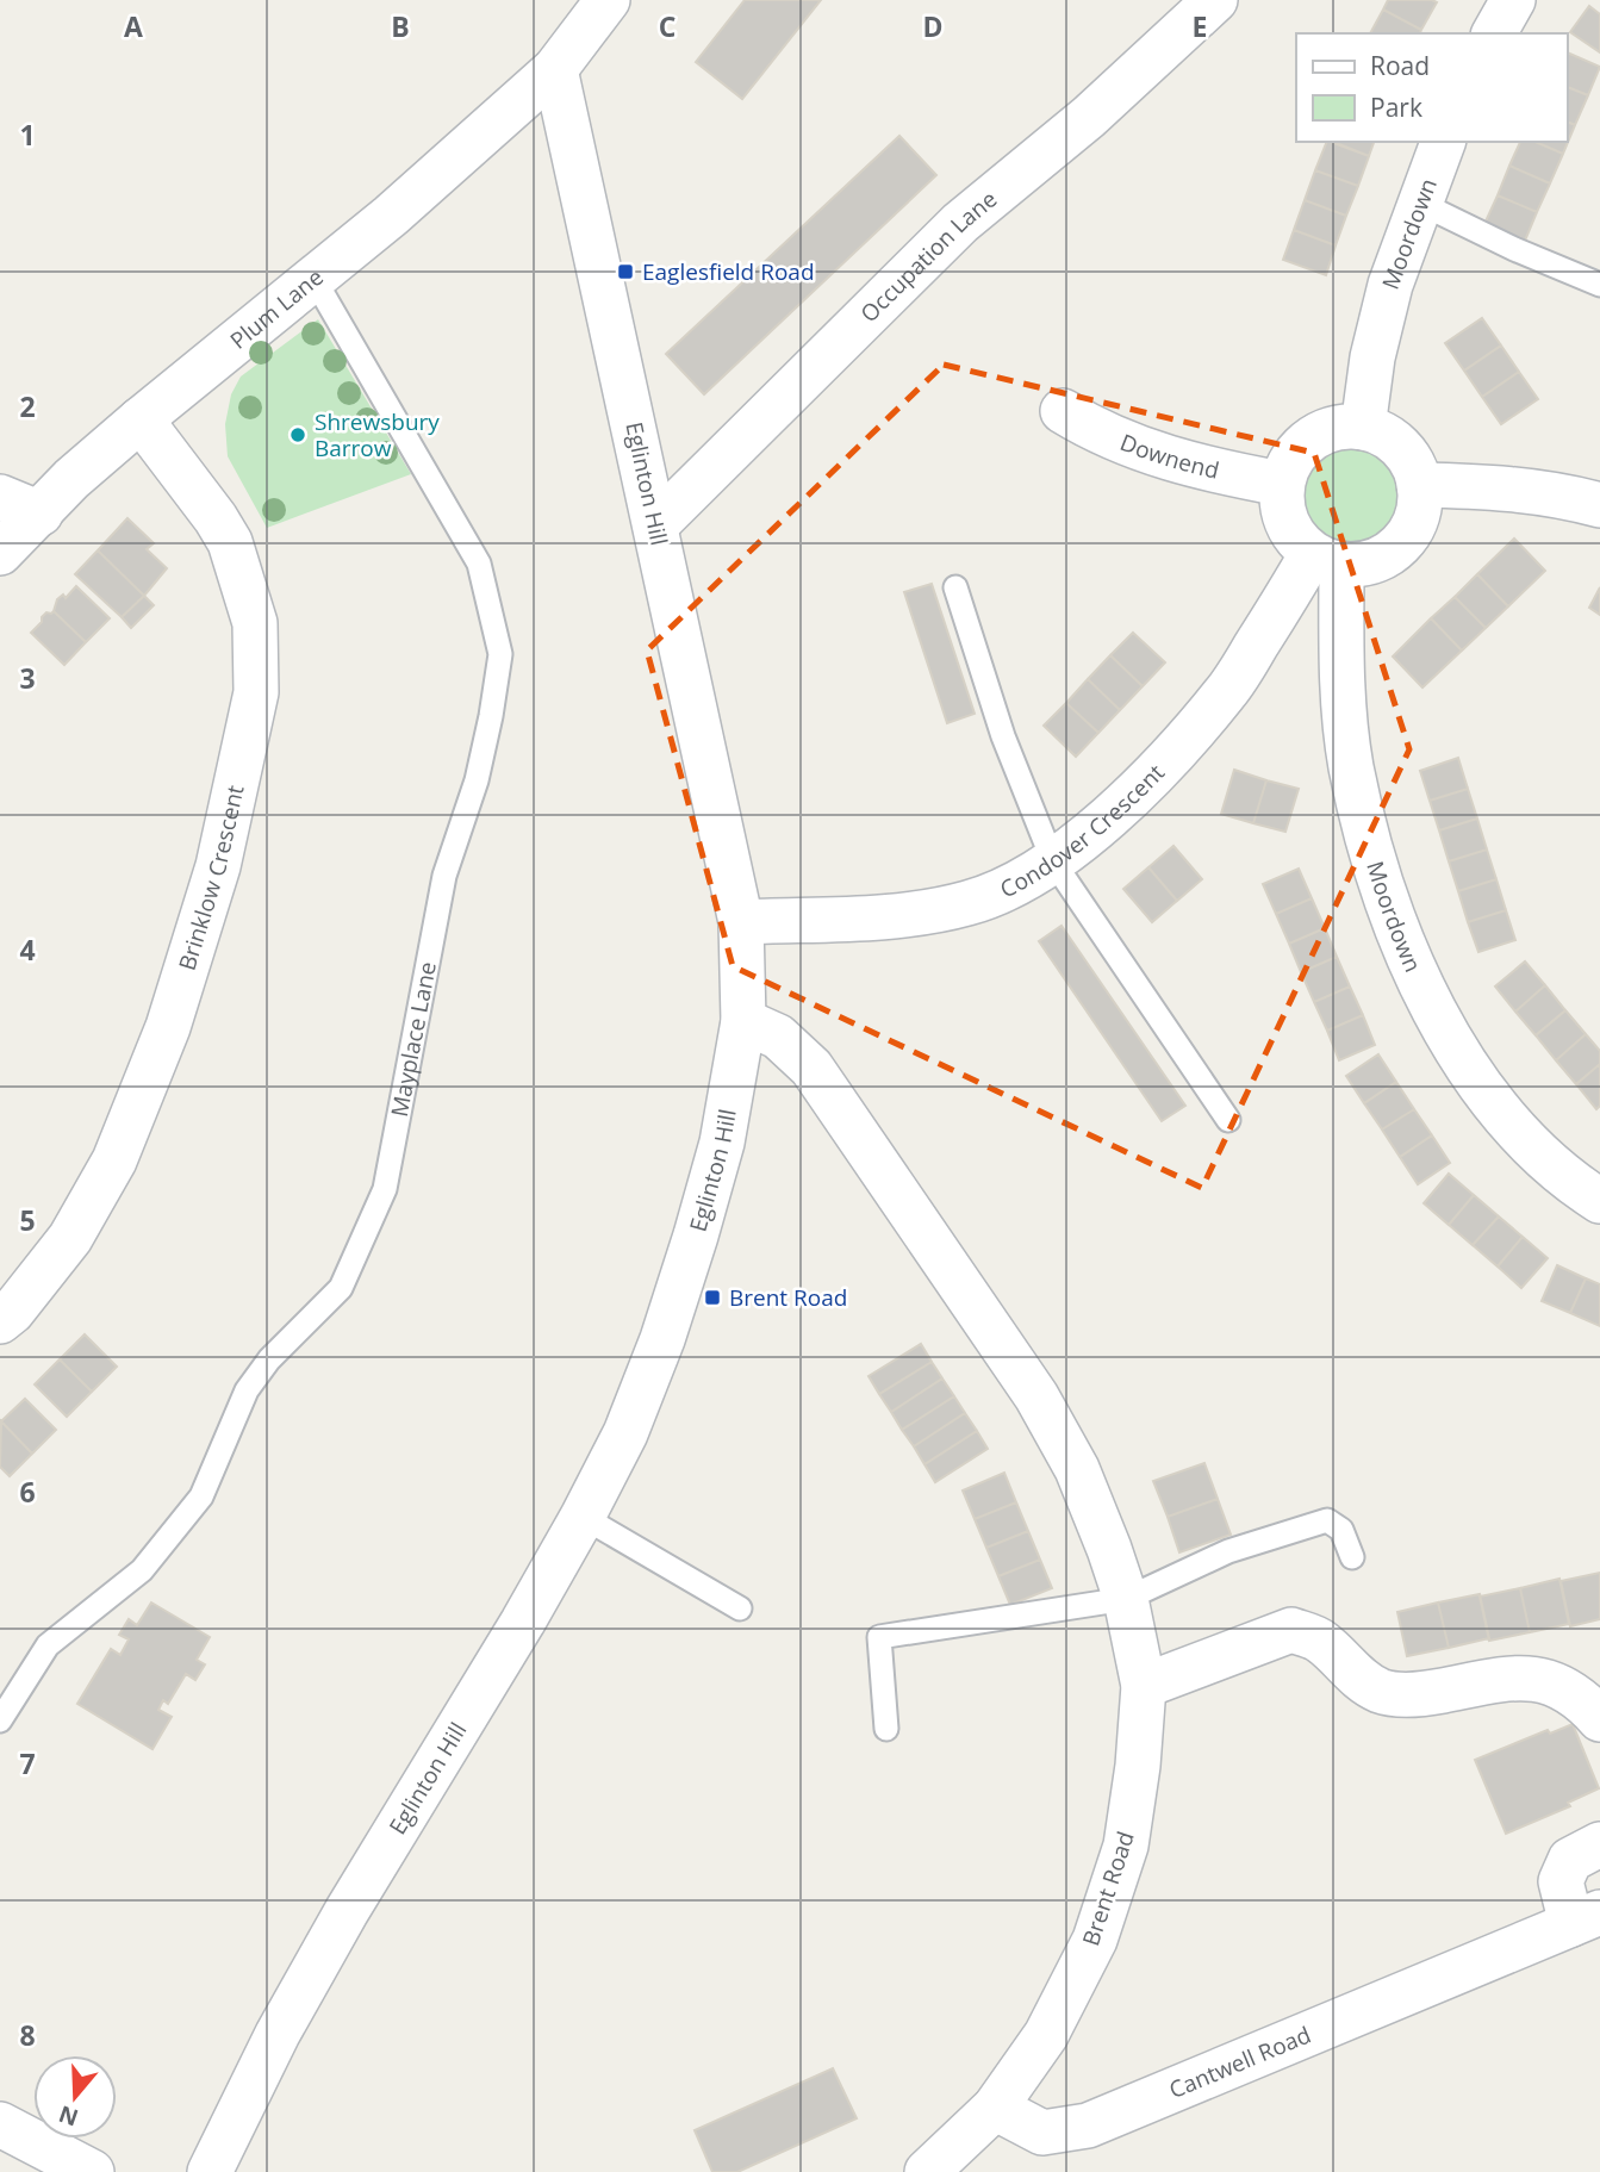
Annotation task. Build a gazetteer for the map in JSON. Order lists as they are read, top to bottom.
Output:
{
  "streets": {
    "street": [
      "Moordown",
      "Occupation Lane",
      "Plum Lane",
      "Downend",
      "Eglinton Hill",
      "Condover Crescent",
      "Brinklow Crescent",
      "Brent Road",
      "Cantwell Road"
    ],
    "lane": ["Mayplace Lane"]
  },
  "crossings": [
    ["Moordown", "Downend"],
    ["Moordown", "Condover Crescent"],
    ["Occupation Lane", "Eglinton Hill"],
    ["Plum Lane", "Eglinton Hill"],
    ["Plum Lane", "Brinklow Crescent"],
    ["Plum Lane", "Mayplace Lane"],
    ["Downend", "Condover Crescent"],
    ["Eglinton Hill", "Condover Crescent"],
    ["Eglinton Hill", "Brent Road"],
    ["Brent Road", "Cantwell Road"]
  ],
  "places": {
    "transit": ["Eaglesfield Road", "Brent Road"],
    "other": ["Shrewsbury Barrow"]
  },
  "legend": ["Road", "Park"],
  "north": "bottom",
  "grid": {
    "columns": [
      "A",
      "B",
      "C",
      "D",
      "E"
    ],
    "rows": [
      "1",
      "2",
      "3",
      "4",
      "5",
      "6",
      "7",
      "8"
    ]
  }
}
